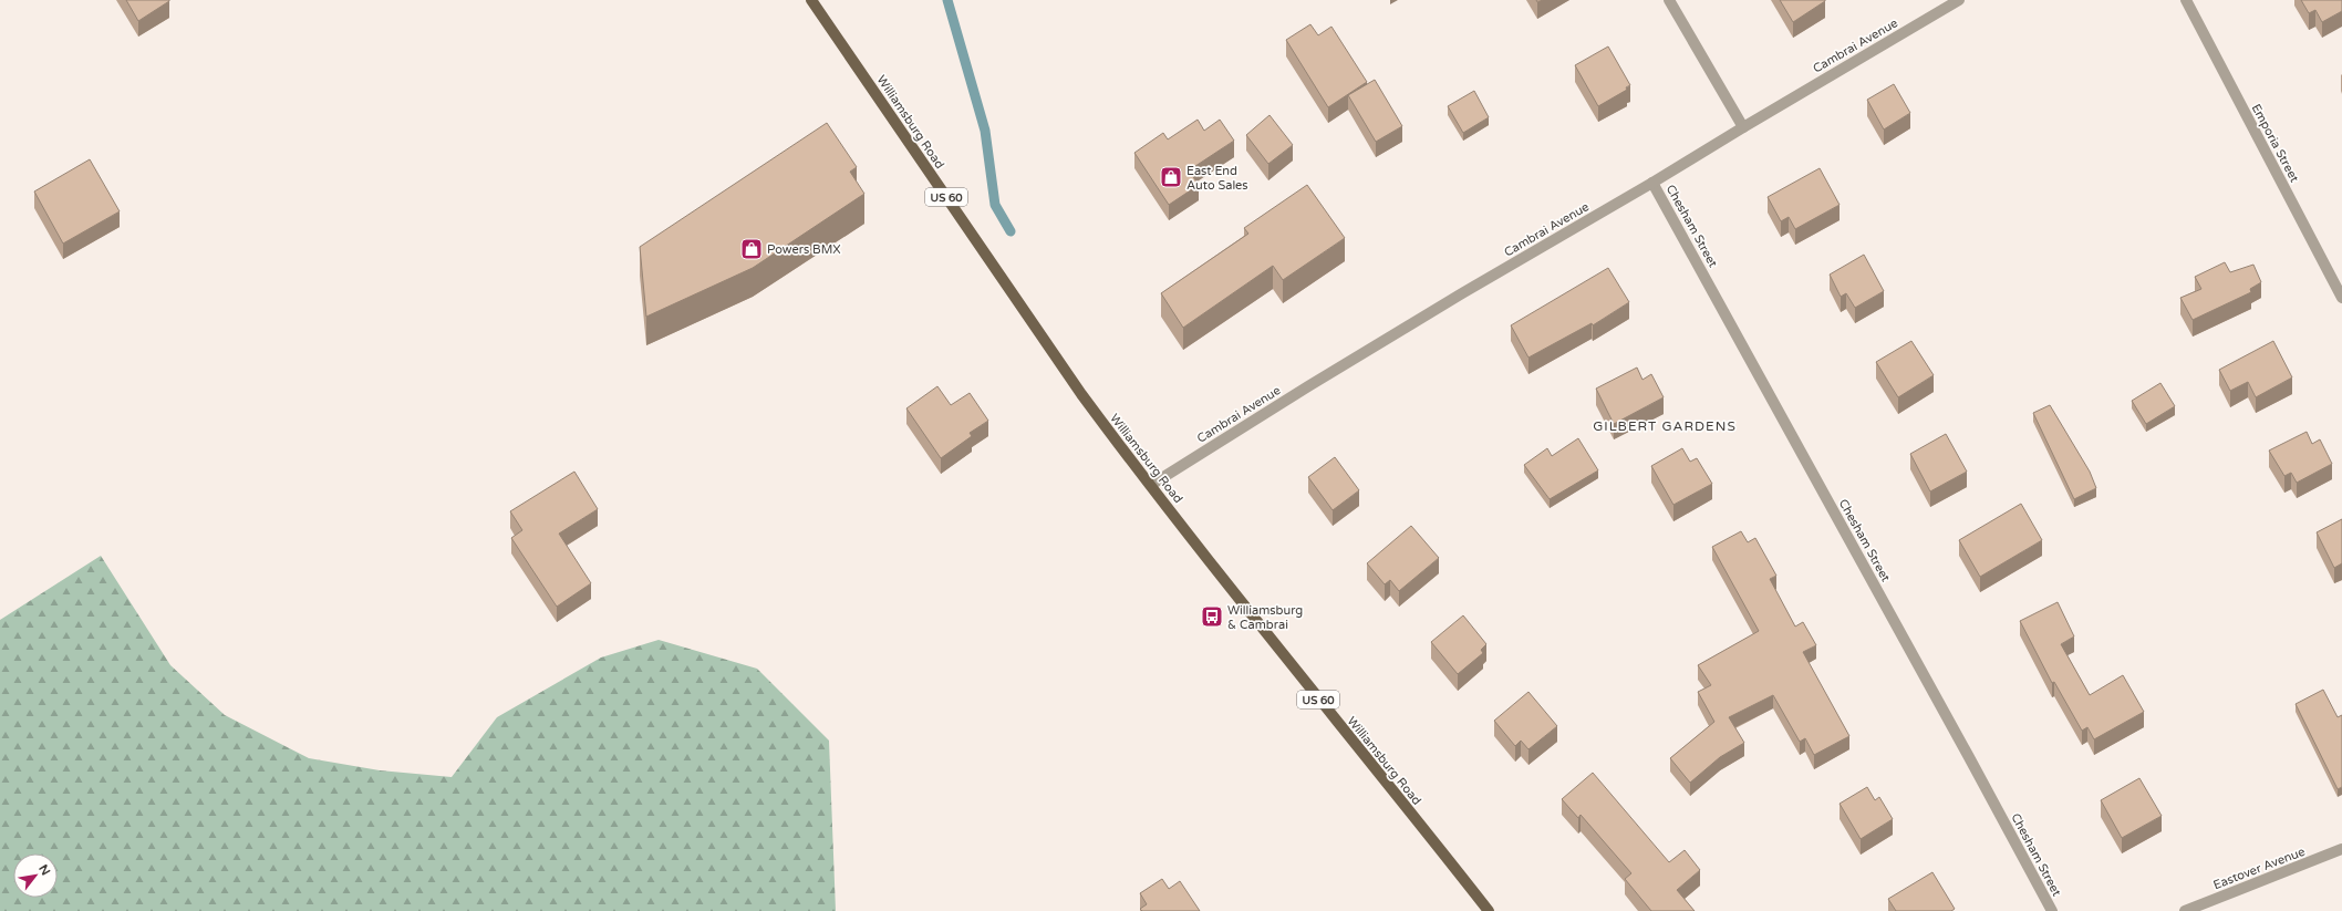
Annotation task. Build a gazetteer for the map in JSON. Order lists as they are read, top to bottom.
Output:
{
  "streets": {
    "main road": ["Williamsburg Road", "US 60"],
    "street": [
      "Cambrai Avenue",
      "Emporia Street",
      "Chesham Street",
      "Eastover Avenue"
    ]
  },
  "crossings": [
    ["Cambrai Avenue", "Williamsburg Road"],
    ["Cambrai Avenue", "Chesham Street"]
  ],
  "districts": ["GILBERT GARDENS"],
  "places": {
    "shop": ["East End Auto Sales", "Powers BMX"],
    "bus stop": ["Williamsburg & Cambrai"]
  },
  "north": "top right"
}
